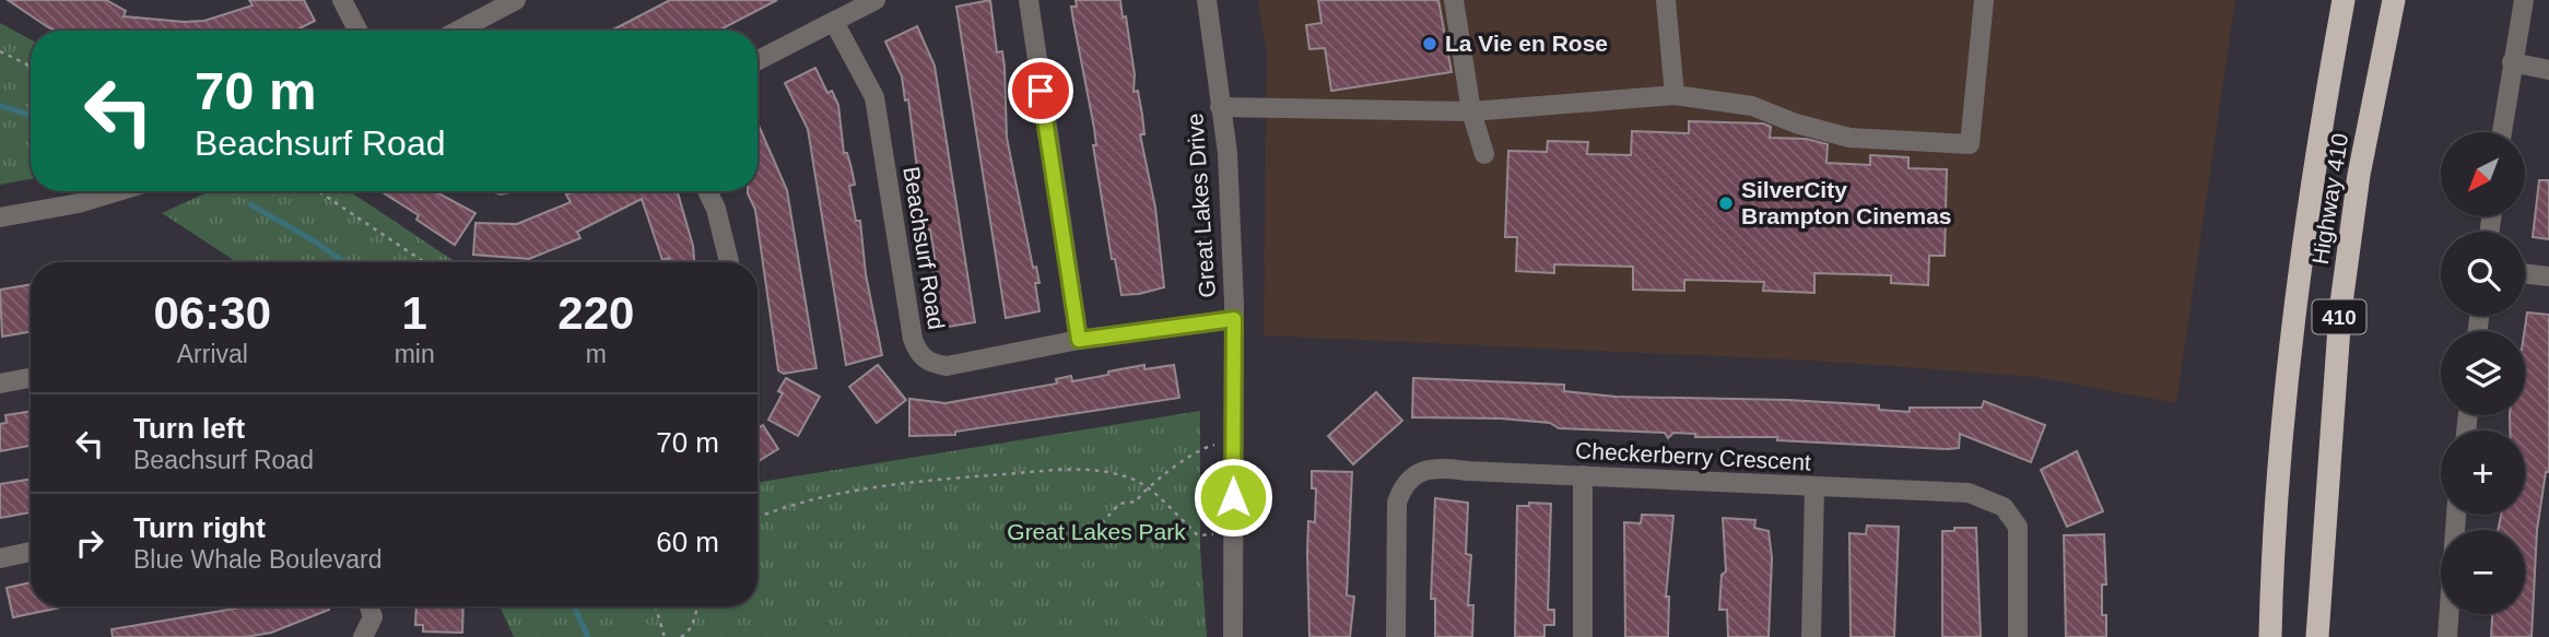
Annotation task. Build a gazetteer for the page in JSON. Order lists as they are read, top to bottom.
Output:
{
  "streets": {
    "highway": ["Highway 410", "410"],
    "street": ["Great Lakes Drive", "Beachsurf Road", "Checkerberry Crescent"]
  },
  "crossings": [
    ["Great Lakes Drive", "Beachsurf Road"]
  ],
  "parks": ["Great Lakes Park"],
  "places": ["La Vie en Rose", "SilverCity Brampton Cinemas"],
  "north": "bottom left",
  "page": {
    "turn": ["70 m", "Beachsurf Road"],
    "map_buttons": ["+", "−"],
    "eta": [
      "06:30",
      "Arrival",
      "1",
      "min",
      "220",
      "m"
    ],
    "list": [
      {
        "name": "Turn left",
        "note": "Beachsurf Road",
        "value": "70 m"
      },
      {
        "name": "Turn right",
        "note": "Blue Whale Boulevard",
        "value": "60 m"
      }
    ]
  }
}
